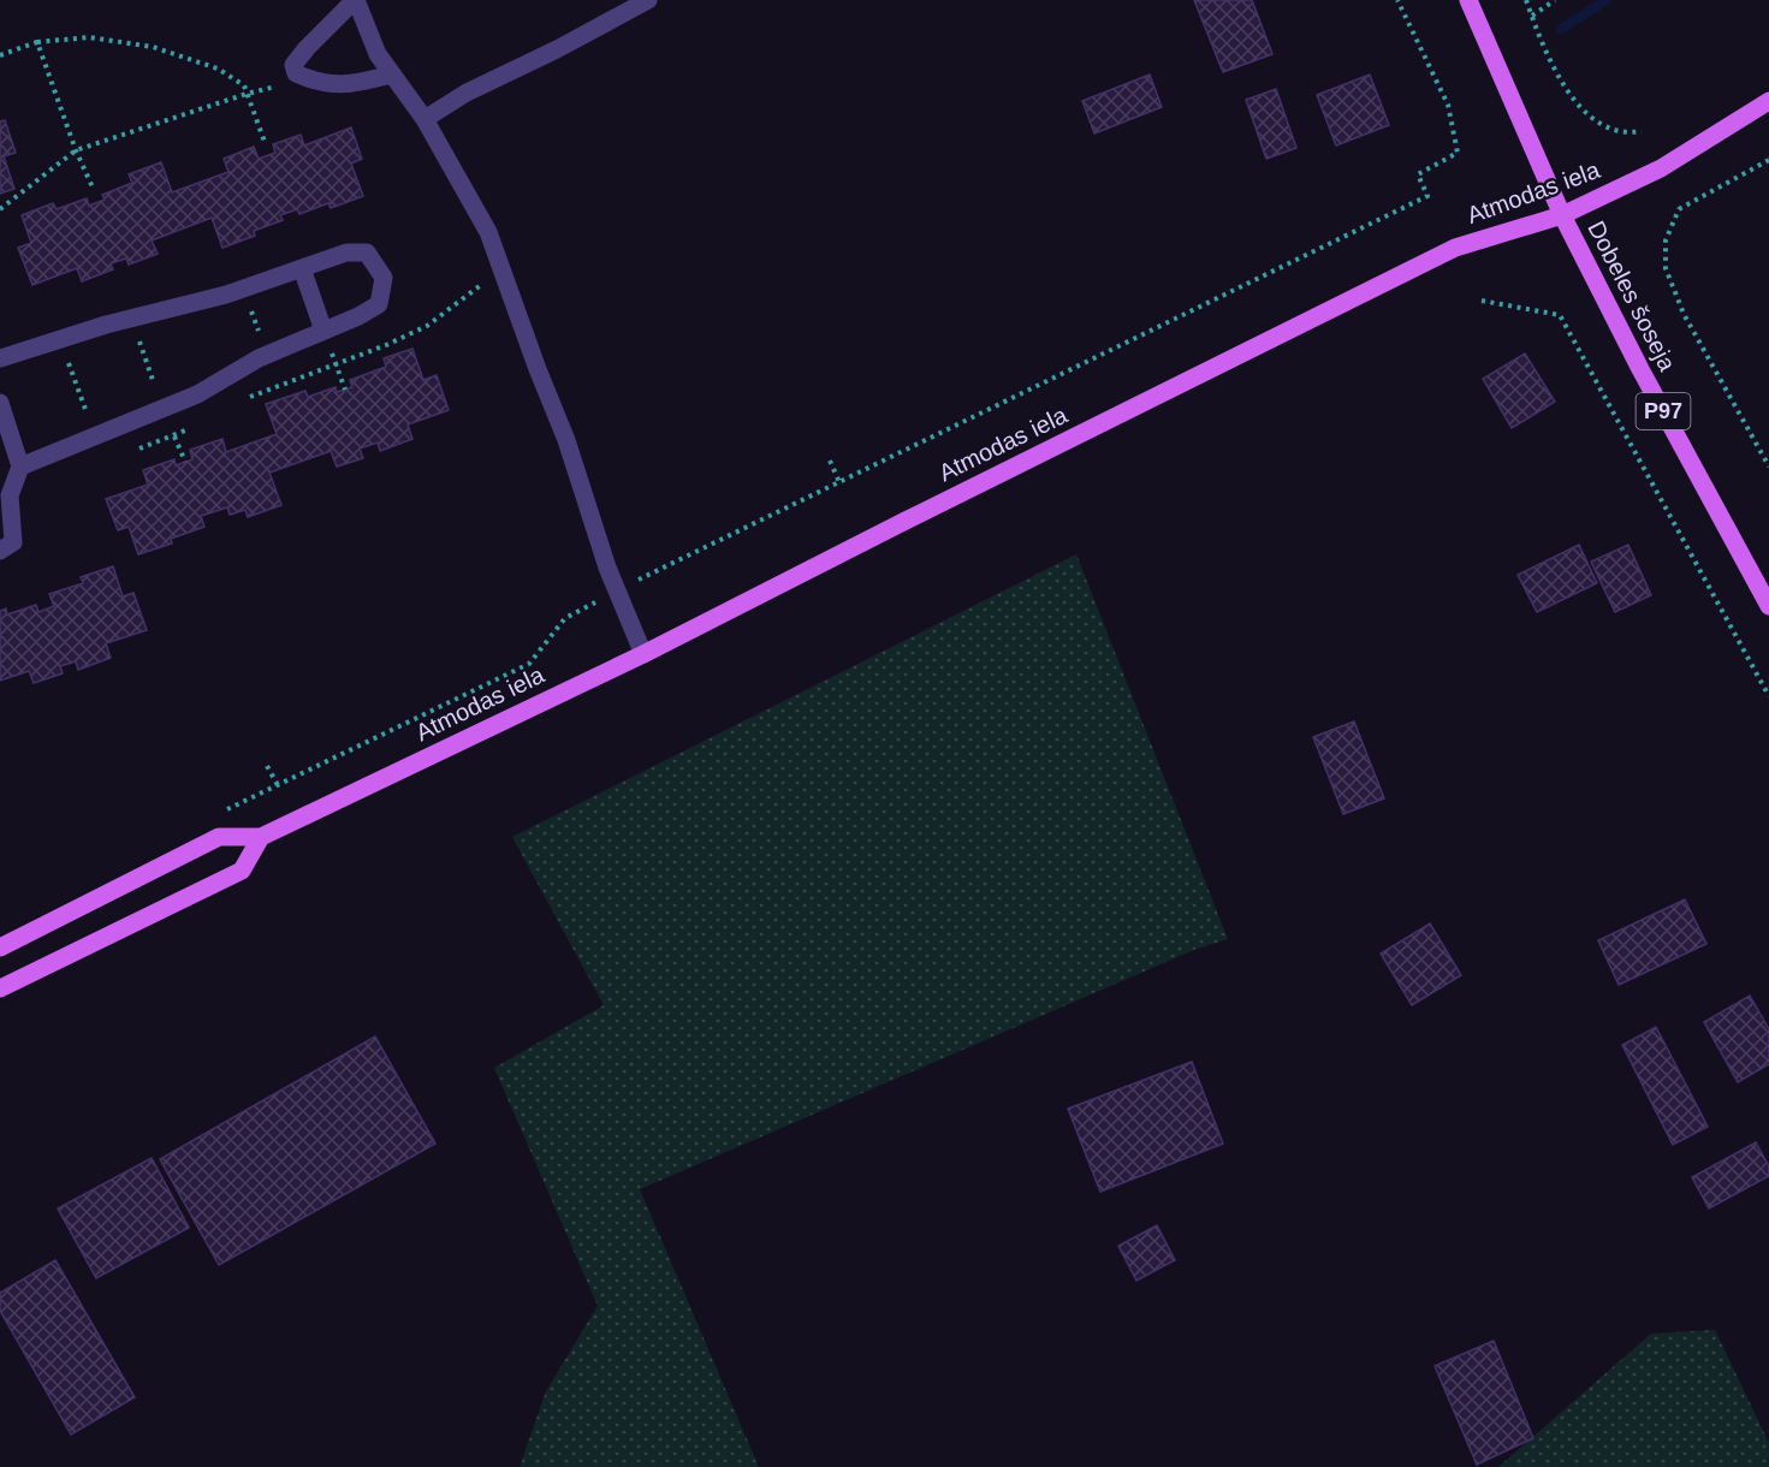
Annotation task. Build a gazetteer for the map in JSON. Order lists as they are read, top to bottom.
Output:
{
  "streets": {
    "main road": ["Atmodas iela", "Dobeles šoseja", "P97"]
  },
  "crossings": [
    ["Atmodas iela", "Dobeles šoseja"]
  ]
}
